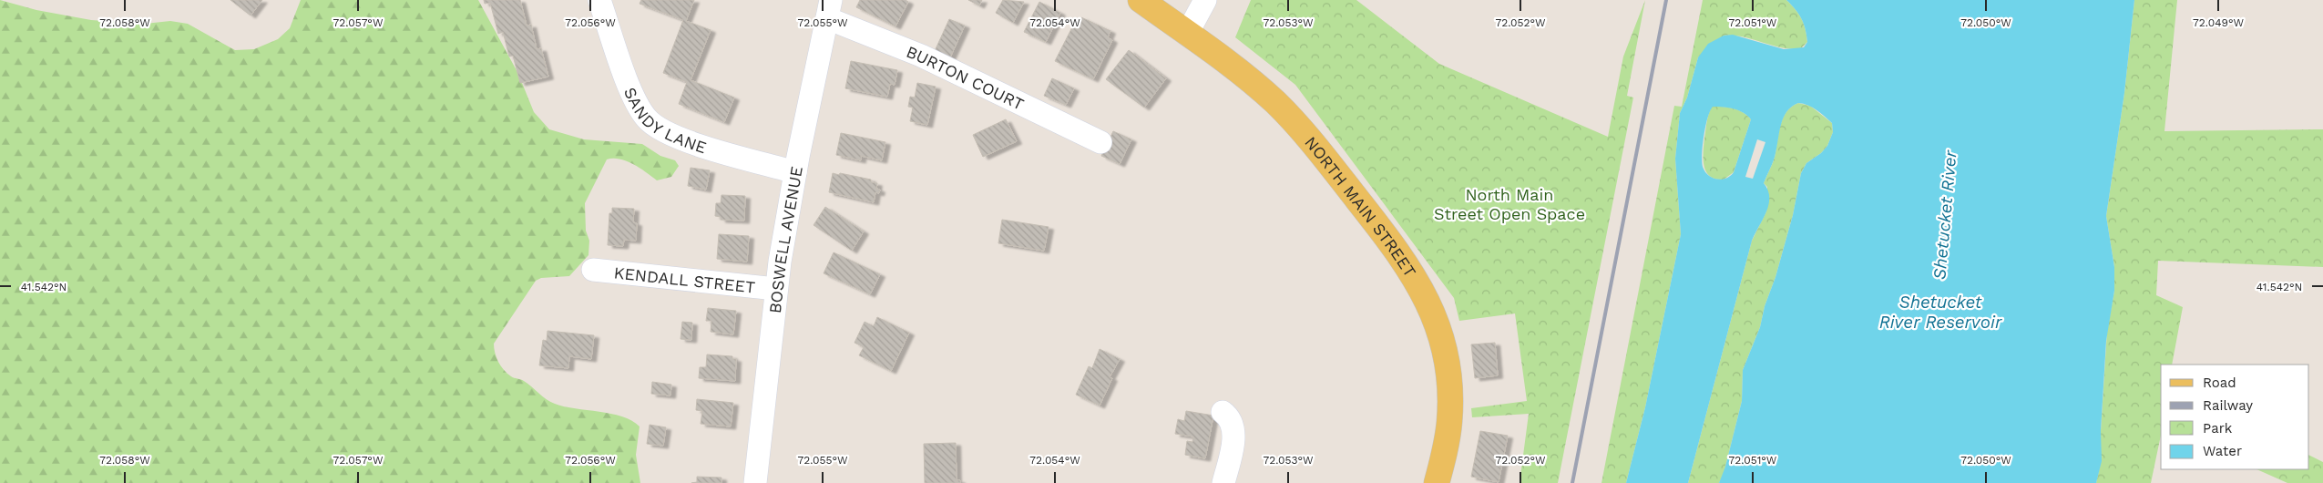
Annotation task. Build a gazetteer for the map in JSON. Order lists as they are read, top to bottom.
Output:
{
  "streets": {
    "main road": ["NORTH MAIN STREET"],
    "street": [
      "BURTON COURT",
      "SANDY LANE",
      "BOSWELL AVENUE",
      "KENDALL STREET"
    ]
  },
  "crossings": [
    ["BURTON COURT", "BOSWELL AVENUE"],
    ["SANDY LANE", "BOSWELL AVENUE"],
    ["BOSWELL AVENUE", "KENDALL STREET"]
  ],
  "water": ["Shetucket River", "Shetucket River Reservoir"],
  "parks": ["North Main Street Open Space"],
  "legend": [
    "Road",
    "Railway",
    "Park",
    "Water"
  ],
  "coordinates": [
    "72.058°W",
    "72.057°W",
    "72.056°W",
    "72.055°W",
    "72.054°W",
    "72.053°W",
    "72.052°W",
    "72.051°W",
    "72.050°W",
    "72.049°W",
    "41.542°N"
  ]
}
